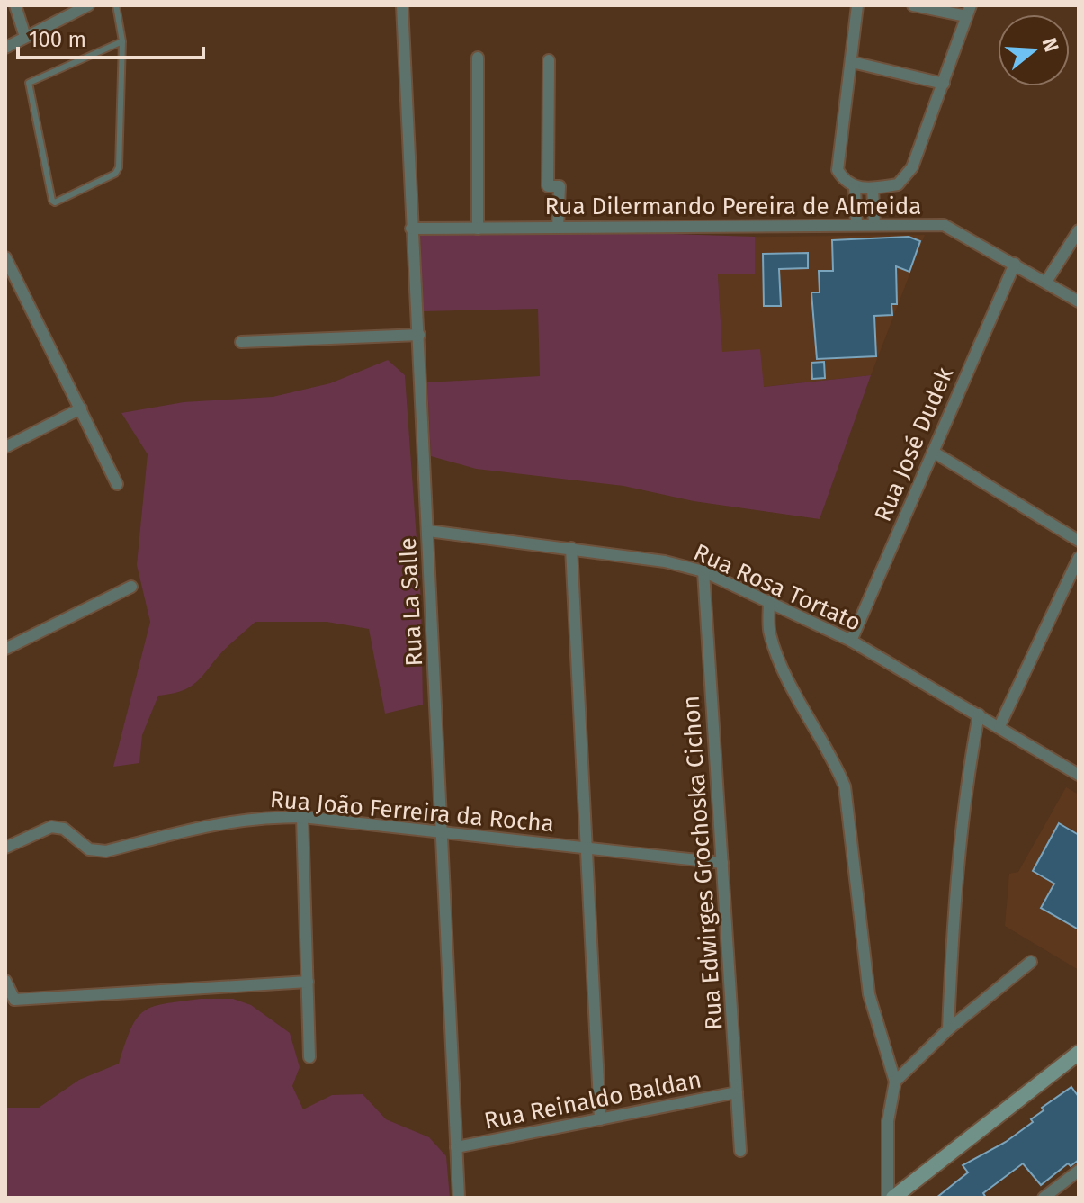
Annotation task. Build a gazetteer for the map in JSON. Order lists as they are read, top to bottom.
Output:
{
  "streets": {
    "street": [
      "Rua Dilermando Pereira de Almeida",
      "Rua José Dudek",
      "Rua Rosa Tortato",
      "Rua La Salle",
      "Rua João Ferreira da Rocha",
      "Rua Edwirges Grochoska Cichon",
      "Rua Reinaldo Baldan"
    ]
  },
  "crossings": [
    ["Rua Dilermando Pereira de Almeida", "Rua José Dudek"],
    ["Rua Dilermando Pereira de Almeida", "Rua La Salle"],
    ["Rua José Dudek", "Rua Rosa Tortato"],
    ["Rua Rosa Tortato", "Rua La Salle"],
    ["Rua Rosa Tortato", "Rua Edwirges Grochoska Cichon"],
    ["Rua La Salle", "Rua João Ferreira da Rocha"],
    ["Rua La Salle", "Rua Reinaldo Baldan"],
    ["Rua João Ferreira da Rocha", "Rua Edwirges Grochoska Cichon"],
    ["Rua Edwirges Grochoska Cichon", "Rua Reinaldo Baldan"]
  ],
  "scale_bar": "100 m",
  "north": "right"
}
